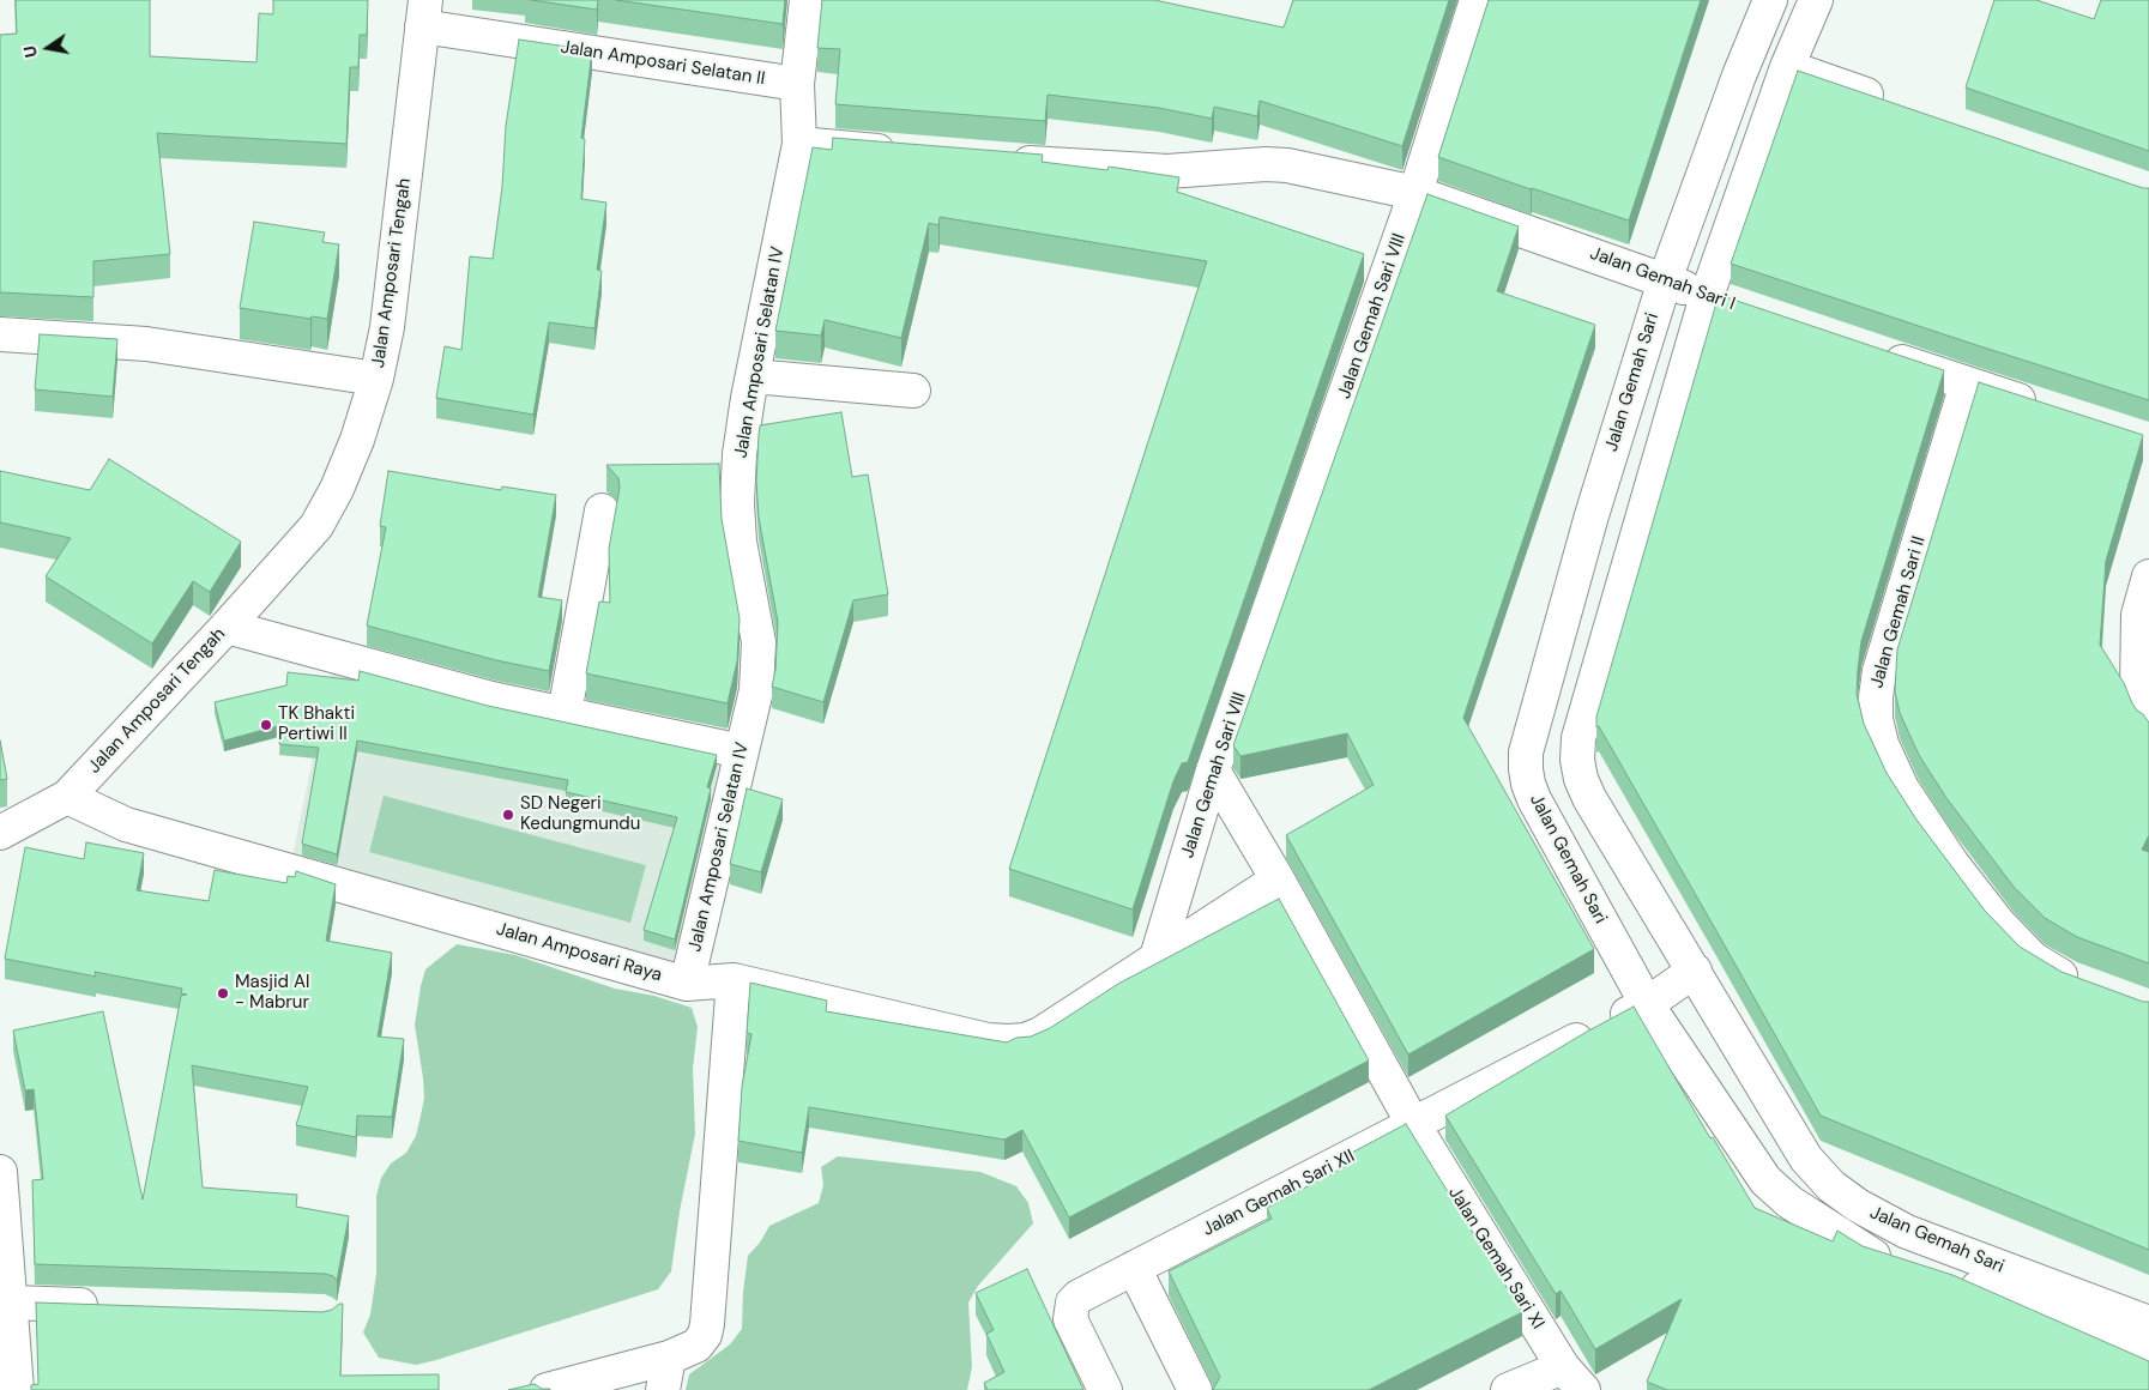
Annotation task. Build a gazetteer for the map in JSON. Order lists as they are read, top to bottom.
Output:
{
  "streets": {
    "street": [
      "Jalan Amposari Selatan II",
      "Jalan Amposari Tengah",
      "Jalan Gemah Sari I",
      "Jalan Gemah Sari VIII",
      "Jalan Amposari Selatan IV",
      "Jalan Gemah Sari",
      "Jalan Gemah Sari II",
      "Jalan Amposari Raya",
      "Jalan Gemah Sari XII",
      "Jalan Gemah Sari XI"
    ]
  },
  "crossings": [
    ["Jalan Amposari Selatan II", "Jalan Amposari Tengah"],
    ["Jalan Amposari Selatan II", "Jalan Amposari Selatan IV"],
    ["Jalan Amposari Tengah", "Jalan Amposari Raya"],
    ["Jalan Gemah Sari I", "Jalan Gemah Sari VIII"],
    ["Jalan Gemah Sari I", "Jalan Gemah Sari"],
    ["Jalan Gemah Sari VIII", "Jalan Amposari Raya"],
    ["Jalan Amposari Selatan IV", "Jalan Amposari Raya"],
    ["Jalan Gemah Sari", "Jalan Gemah Sari XII"],
    ["Jalan Gemah Sari XII", "Jalan Gemah Sari XI"]
  ],
  "places": ["TK Bhakti Pertiwi II", "SD Negeri Kedungmundu", "Masjid Al - Mabrur"],
  "north": "left"
}
